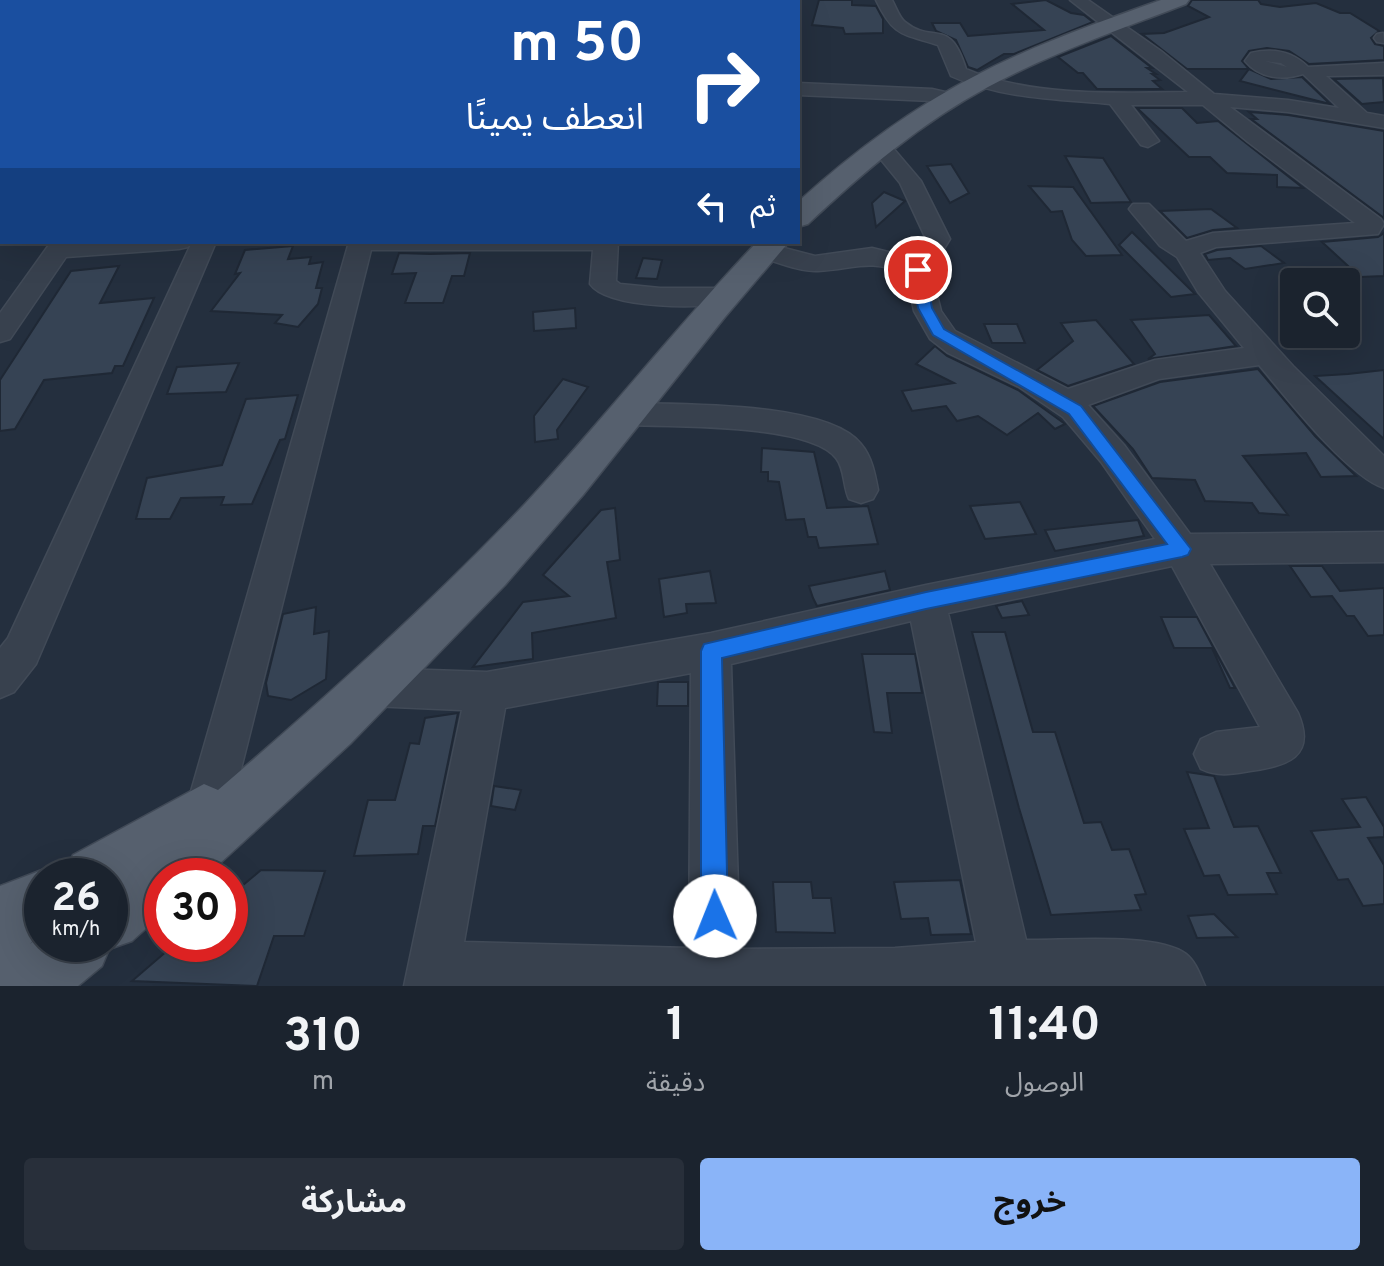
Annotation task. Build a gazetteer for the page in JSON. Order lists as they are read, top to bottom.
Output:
{
  "page": {
    "turn": ["50 m", "انعطف يمينًا"],
    "then": "ثم",
    "speed": "26 km/h",
    "limit": "30",
    "eta": [
      "11:40",
      "الوصول",
      "1",
      "دقيقة",
      "310",
      "m"
    ],
    "buttons": ["خروج", "مشاركة"]
  }
}
